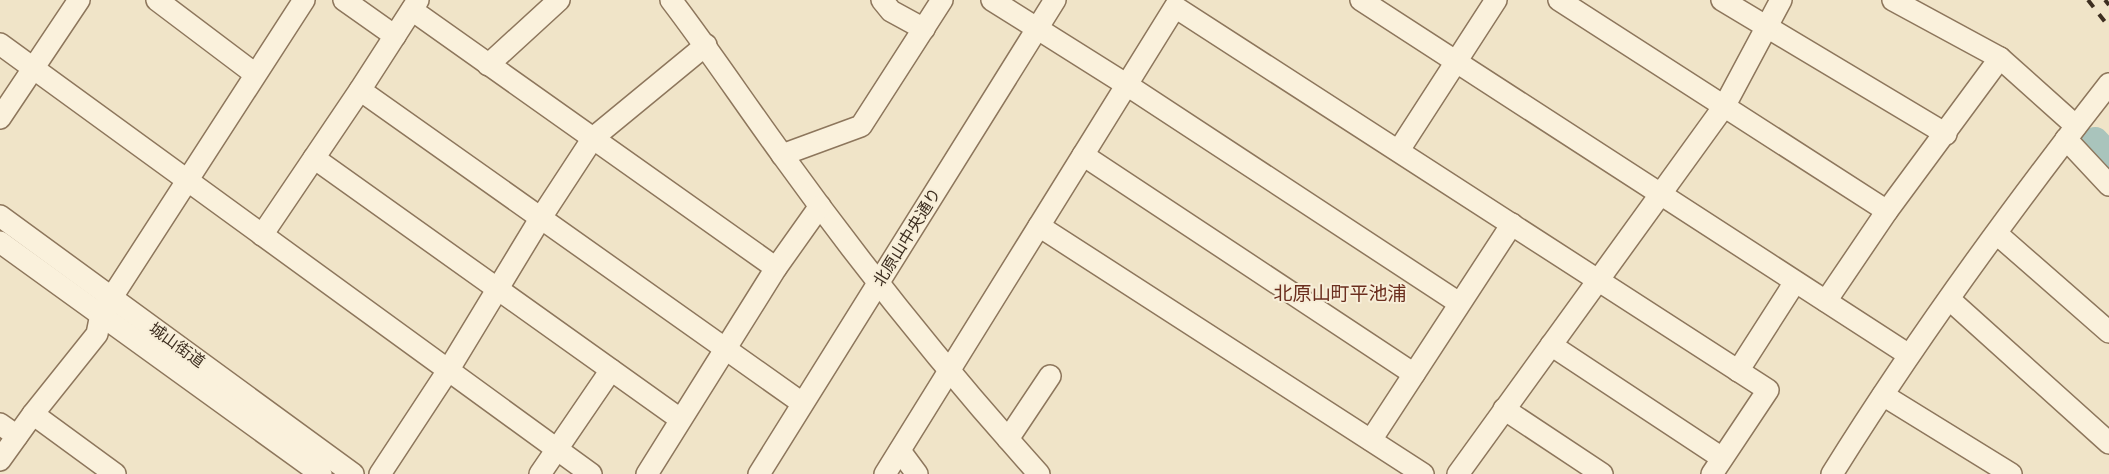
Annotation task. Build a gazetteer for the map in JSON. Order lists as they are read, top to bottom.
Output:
{
  "streets": {
    "street": ["北原山中央通り", "城山街道"]
  },
  "districts": ["北原山町平池浦"]
}
